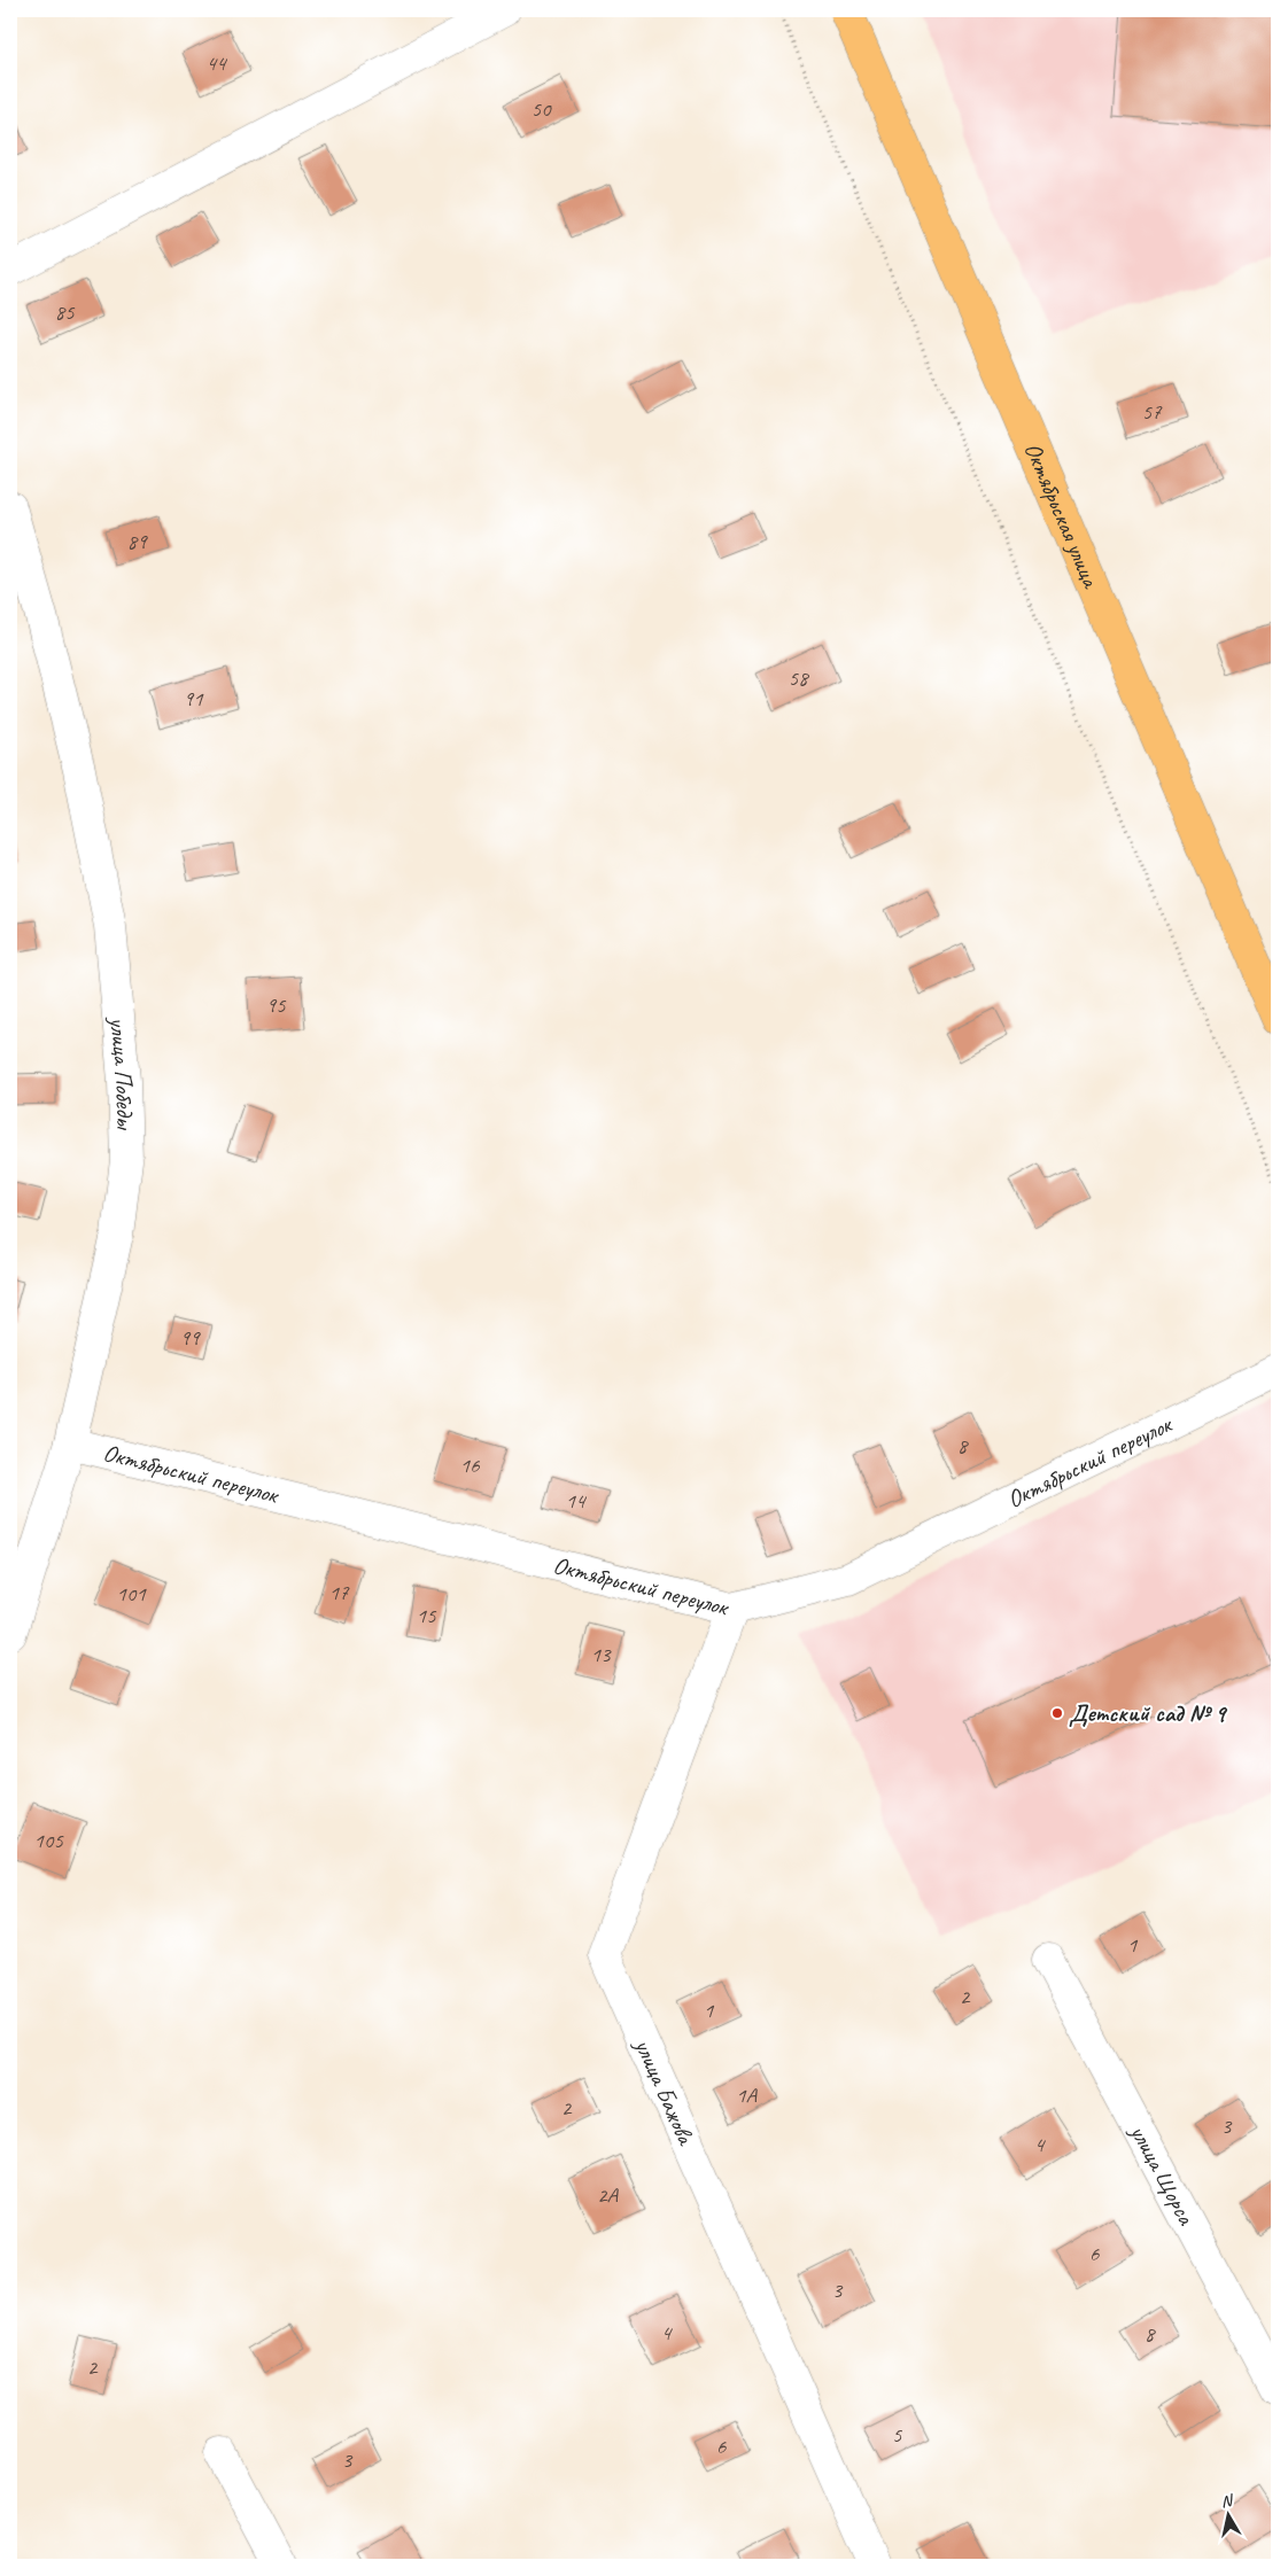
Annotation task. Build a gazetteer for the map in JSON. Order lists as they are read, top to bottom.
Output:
{
  "streets": {
    "main road": ["Октябрьская улица"],
    "street": [
      "улица Победы",
      "Октябрьский переулок",
      "улица Бажова",
      "улица Щорса"
    ]
  },
  "crossings": [
    ["улица Победы", "Октябрьский переулок"],
    ["Октябрьский переулок", "улица Бажова"]
  ],
  "places": ["Детский сад № 9"],
  "house_numbers": [
    "44",
    "50",
    "85",
    "57",
    "89",
    "58",
    "91",
    "95",
    "99",
    "8",
    "16",
    "14",
    "17",
    "101",
    "15",
    "13",
    "105",
    "1",
    "2",
    "1",
    "1А",
    "2",
    "3",
    "4",
    "2А",
    "6",
    "3",
    "4",
    "8",
    "2",
    "5",
    "6",
    "3"
  ],
  "north": "top"
}
